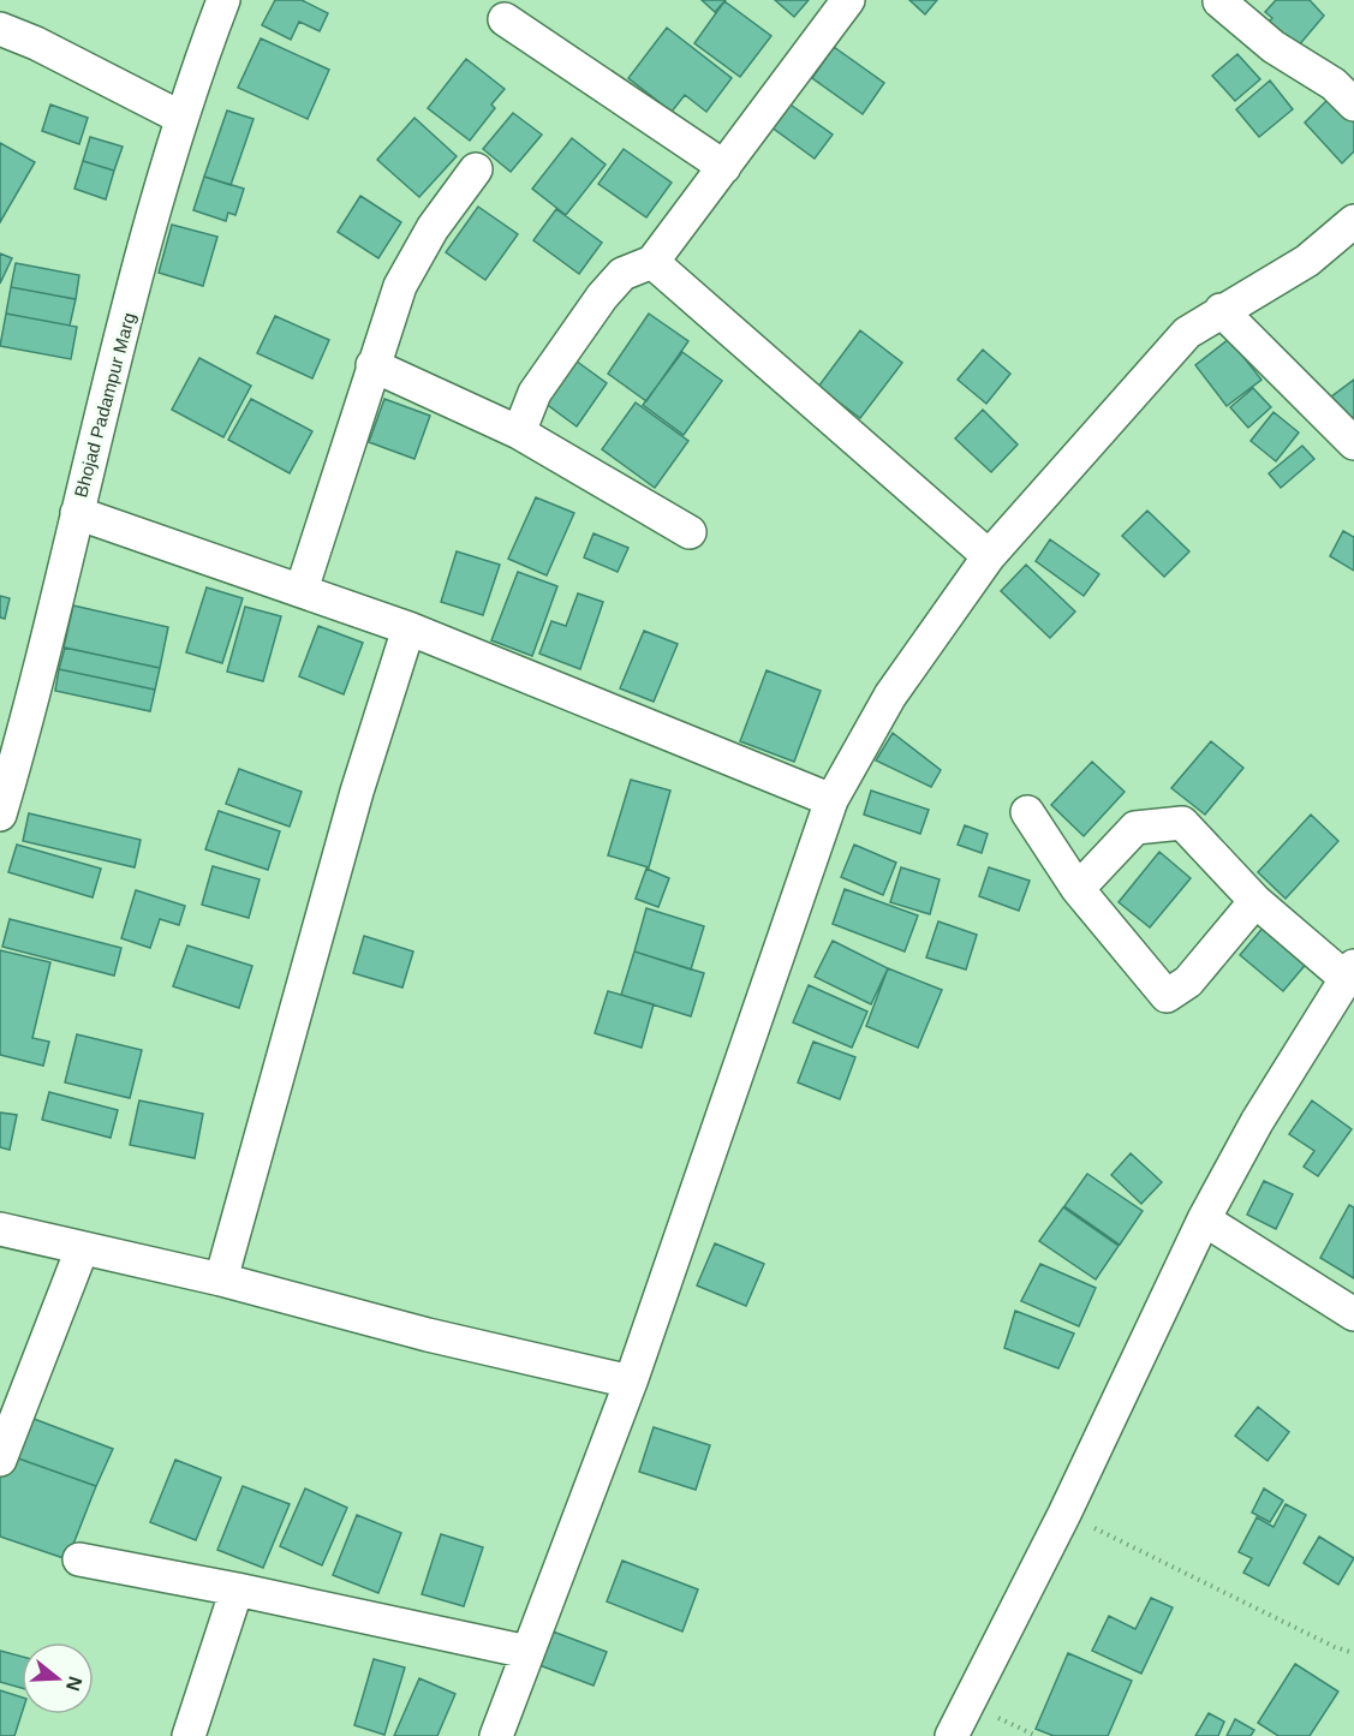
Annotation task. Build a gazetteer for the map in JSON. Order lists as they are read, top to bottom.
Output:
{
  "streets": {
    "street": ["Bhojad Padampur Marg"]
  },
  "north": "right"
}
